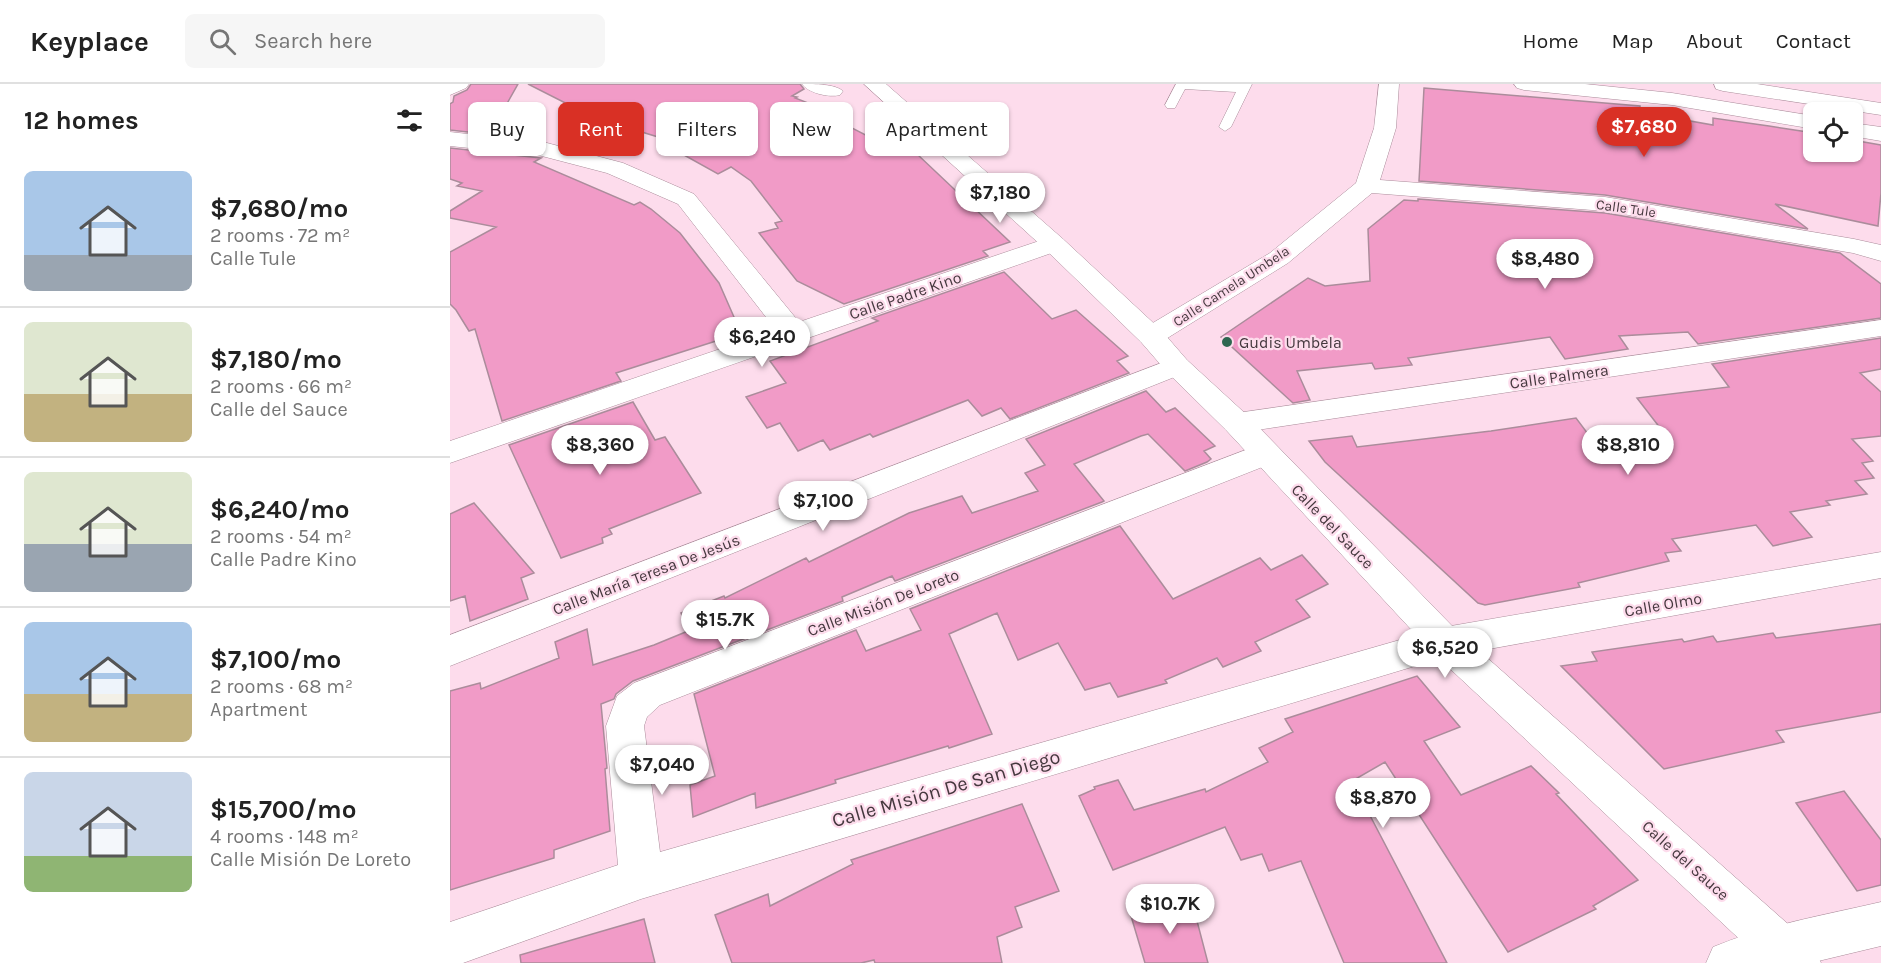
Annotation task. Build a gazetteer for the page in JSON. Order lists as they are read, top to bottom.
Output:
{
  "streets": {
    "street": [
      "Calle Tule",
      "Calle Camela Umbela",
      "Calle Padre Kino",
      "Calle Palmera",
      "Calle del Sauce",
      "Calle María Teresa De Jesús",
      "Calle Misión De Loreto",
      "Calle Olmo",
      "Calle Misión De San Diego"
    ]
  },
  "crossings": [
    ["Calle Tule", "Calle Camela Umbela"],
    ["Calle Camela Umbela", "Calle del Sauce"],
    ["Calle Padre Kino", "Calle del Sauce"],
    ["Calle Palmera", "Calle del Sauce"],
    ["Calle del Sauce", "Calle María Teresa De Jesús"],
    ["Calle del Sauce", "Calle Misión De Loreto"],
    ["Calle del Sauce", "Calle Olmo"],
    ["Calle del Sauce", "Calle Misión De San Diego"],
    ["Calle Misión De Loreto", "Calle Misión De San Diego"],
    ["Calle Olmo", "Calle Misión De San Diego"]
  ],
  "places": ["Gudis Umbela"],
  "page": {
    "header": "Keyplace",
    "search": "Search here",
    "nav": [
      "Home",
      "Map",
      "About",
      "Contact"
    ],
    "heading": "12 homes",
    "chip": [
      "Buy",
      "Rent",
      "Filters",
      "New",
      "Apartment"
    ],
    "price": [
      "$7,680",
      "$7,180",
      "$8,480",
      "$6,240",
      "$8,360",
      "$8,810",
      "$7,100",
      "$15.7K",
      "$6,520",
      "$7,040",
      "$8,870",
      "$10.7K"
    ],
    "list": [
      {
        "name": "$7,680/mo",
        "note": "2 rooms · 72 m² · Calle Tule"
      },
      {
        "name": "$7,180/mo",
        "note": "2 rooms · 66 m² · Calle del Sauce"
      },
      {
        "name": "$6,240/mo",
        "note": "2 rooms · 54 m² · Calle Padre Kino"
      },
      {
        "name": "$7,100/mo",
        "note": "2 rooms · 68 m² · Apartment"
      },
      {
        "name": "$15,700/mo",
        "note": "4 rooms · 148 m² · Calle Misión De Loreto"
      }
    ]
  }
}
